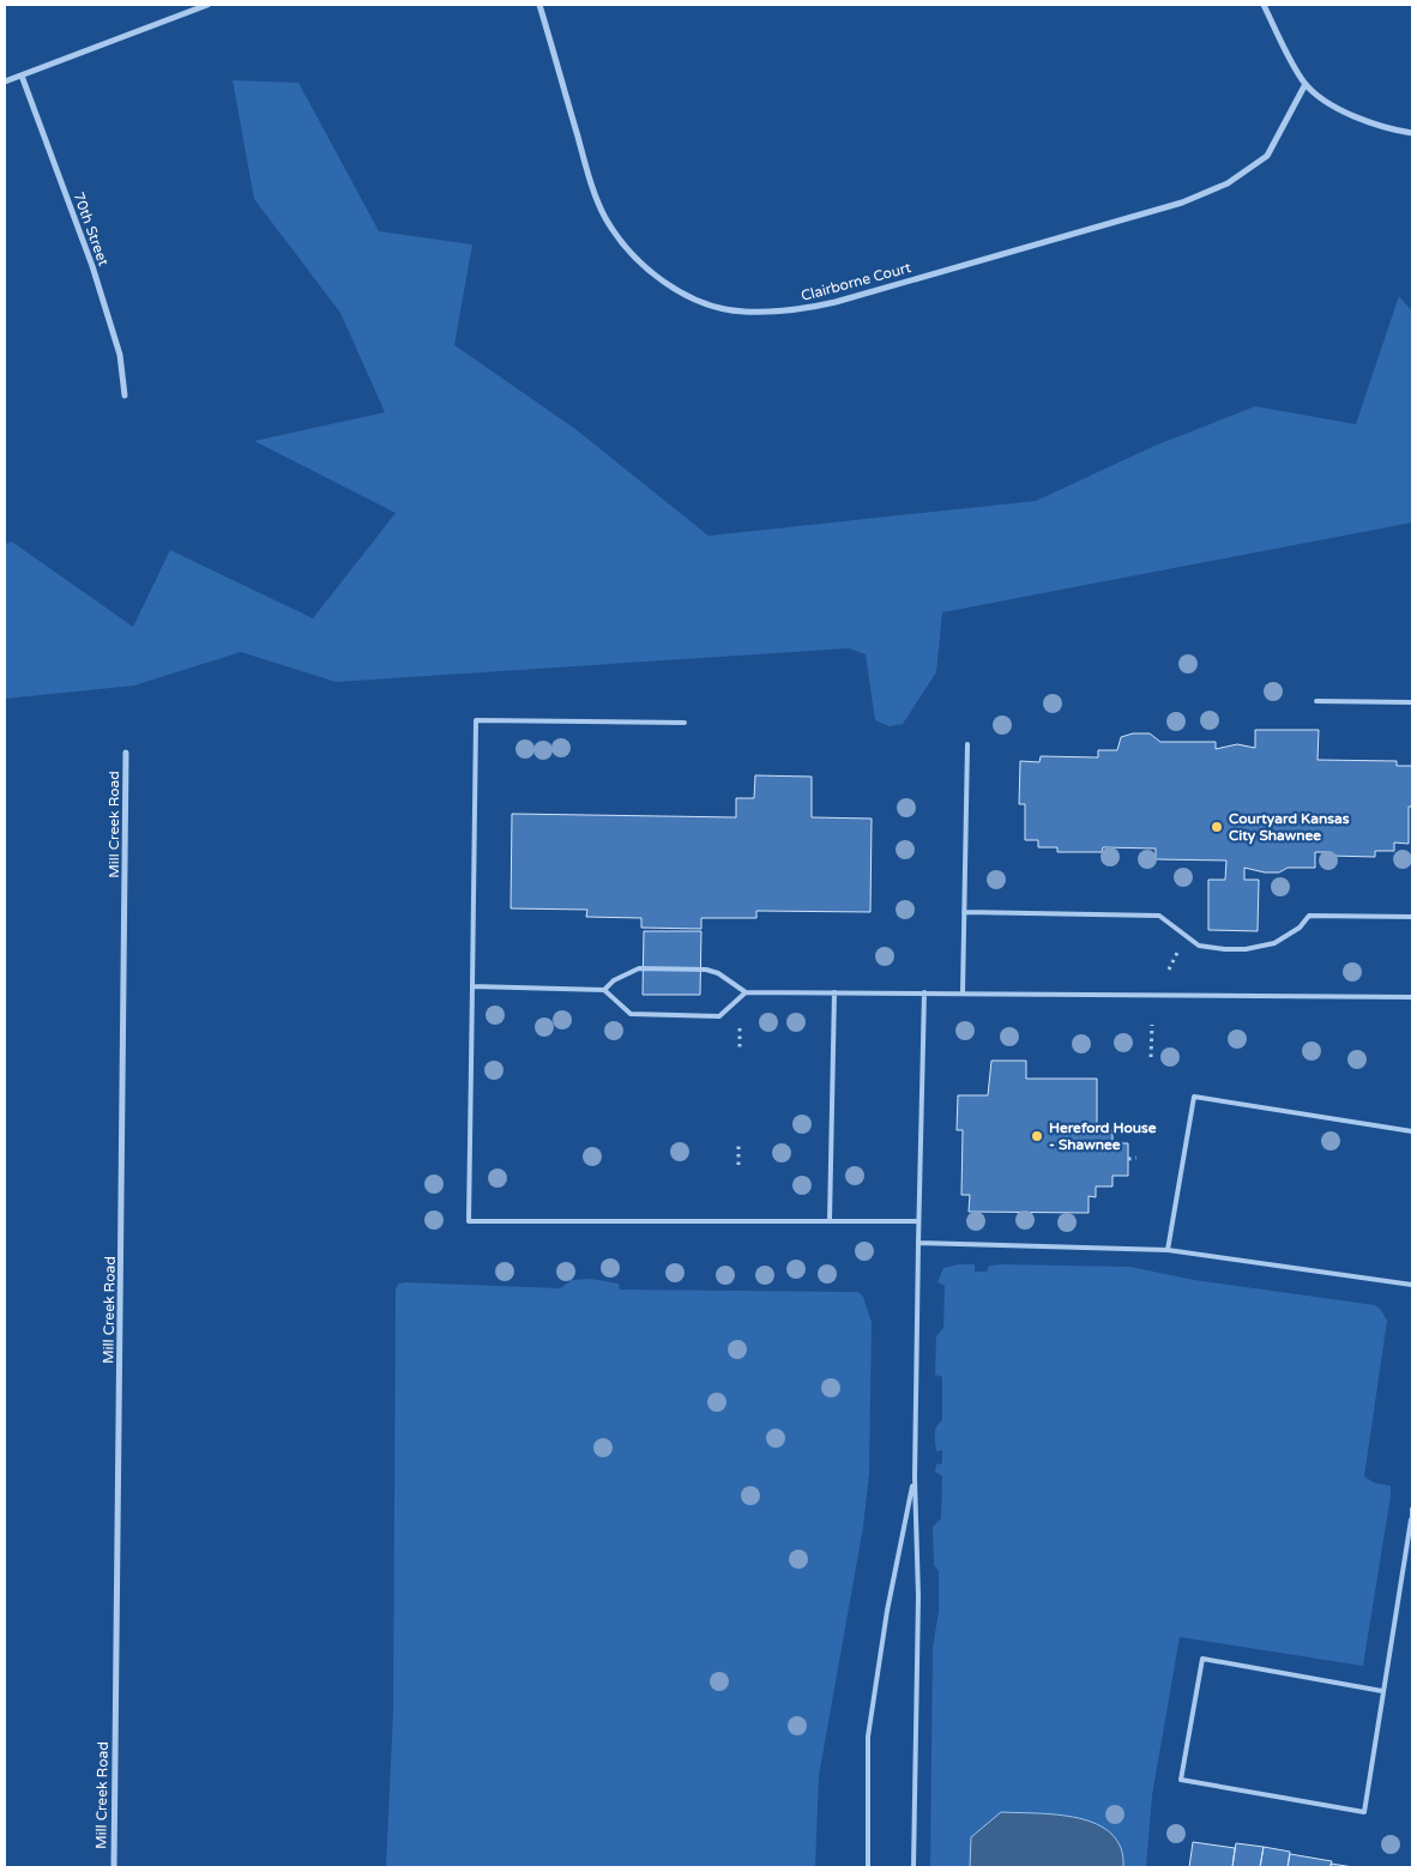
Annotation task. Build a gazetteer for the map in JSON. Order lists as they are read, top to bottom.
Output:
{
  "streets": {
    "street": ["70th Street", "Clairborne Court", "Mill Creek Road"]
  },
  "places": ["Courtyard Kansas City Shawnee", "Hereford House - Shawnee"]
}
